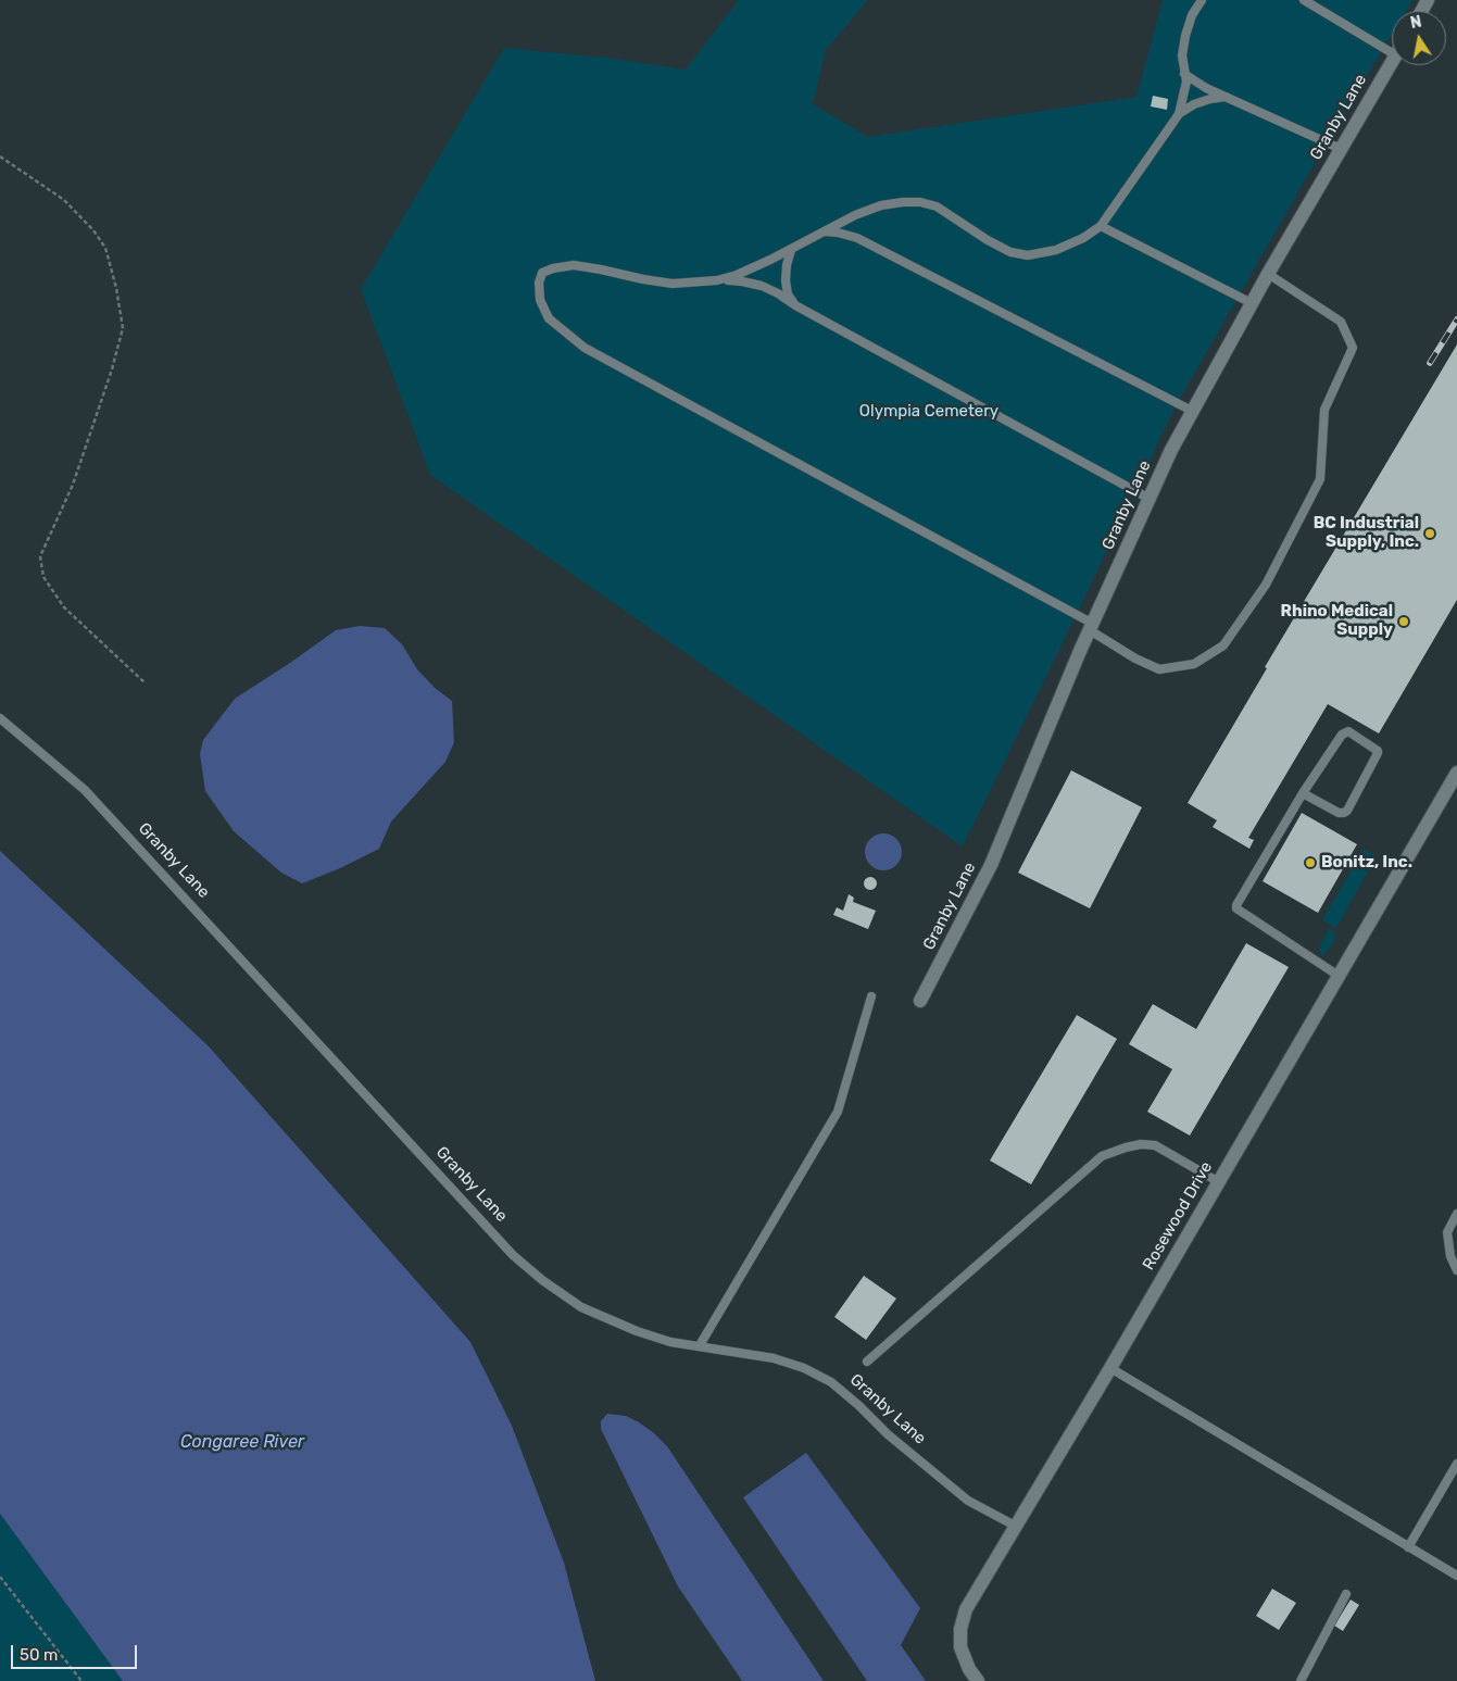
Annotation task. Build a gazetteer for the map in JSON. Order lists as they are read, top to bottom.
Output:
{
  "streets": {
    "street": ["Granby Lane", "Rosewood Drive"]
  },
  "crossings": [
    ["Granby Lane", "Rosewood Drive"]
  ],
  "water": ["Congaree River"],
  "parks": ["Olympia Cemetery"],
  "places": ["BC Industrial Supply, Inc.", "Rhino Medical Supply", "Bonitz, Inc."],
  "scale_bar": "50 m",
  "north": "top"
}
